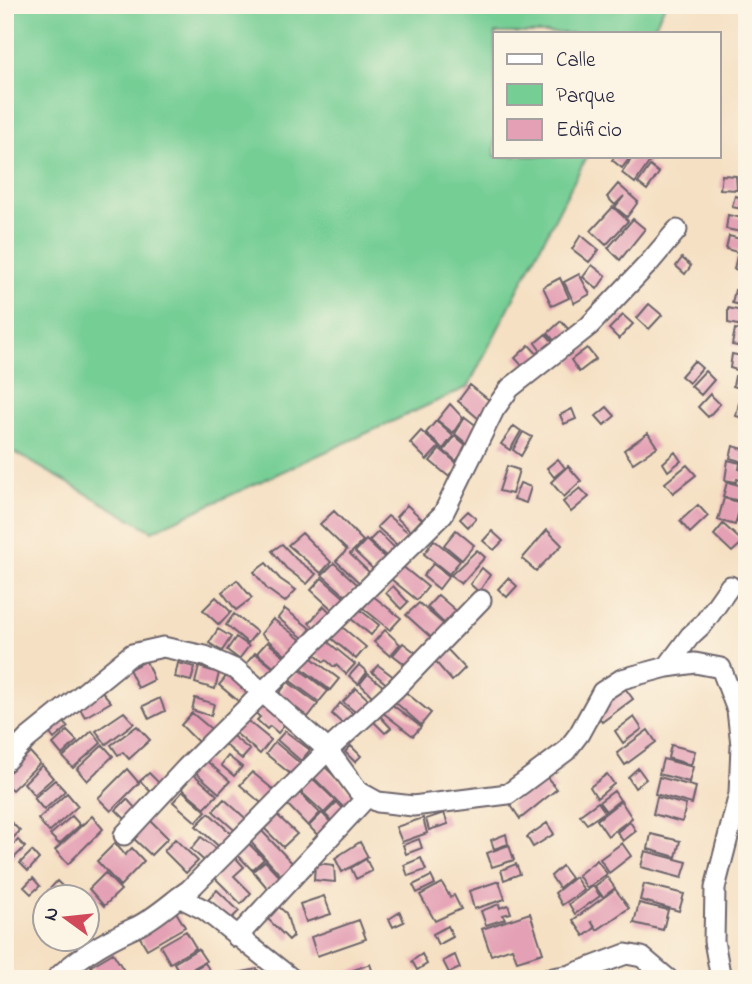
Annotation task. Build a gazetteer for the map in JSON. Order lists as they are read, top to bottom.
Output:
{
  "legend": ["Calle", "Parque", "Edificio"],
  "north": "left"
}
